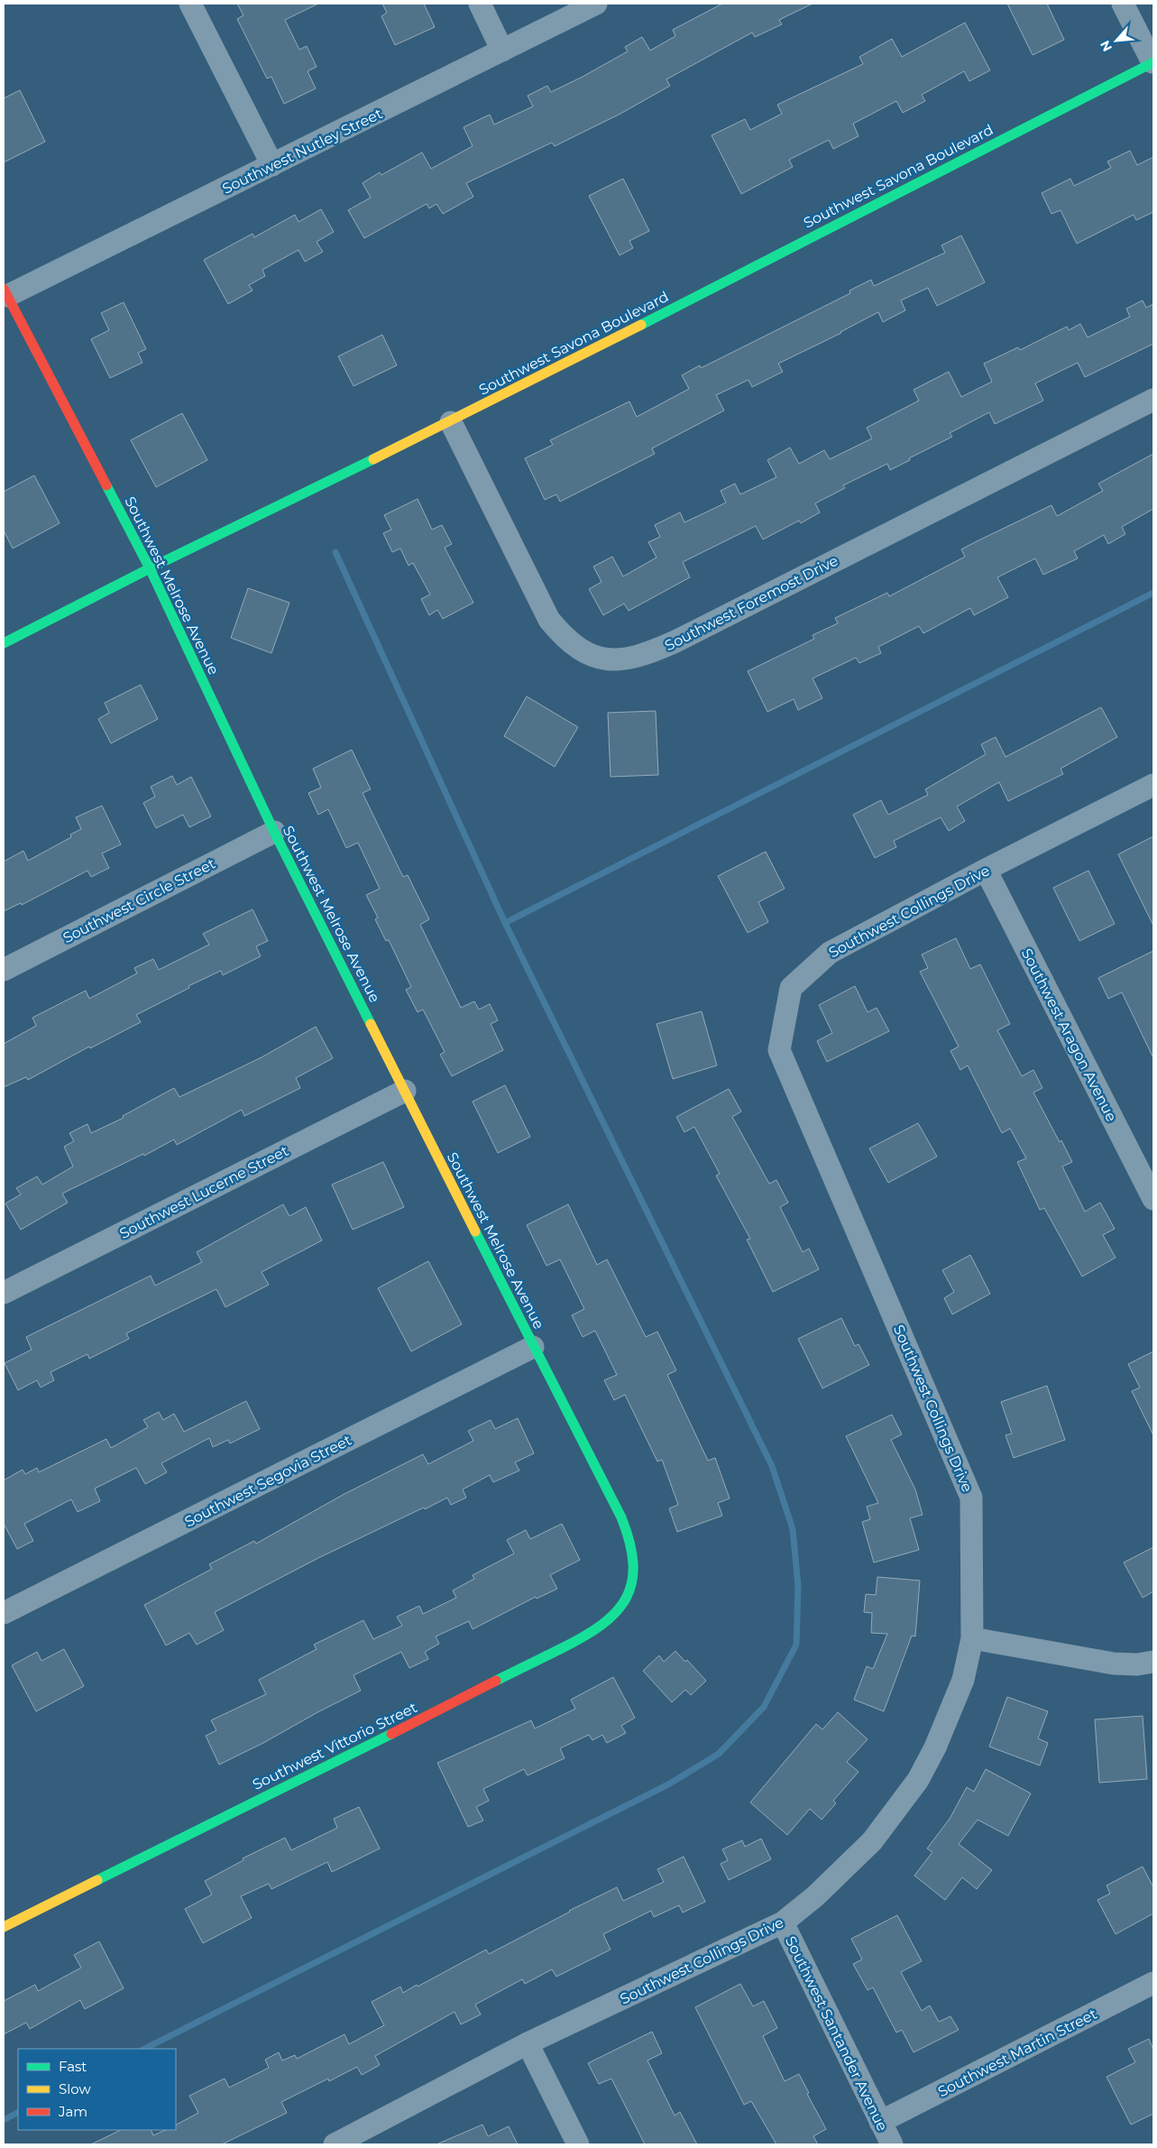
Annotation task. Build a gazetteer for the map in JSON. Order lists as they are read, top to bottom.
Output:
{
  "streets": {
    "street": [
      "Southwest Nutley Street",
      "Southwest Savona Boulevard",
      "Southwest Melrose Avenue",
      "Southwest Foremost Drive",
      "Southwest Circle Street",
      "Southwest Collings Drive",
      "Southwest Aragon Avenue",
      "Southwest Lucerne Street",
      "Southwest Segovia Street",
      "Southwest Vittorio Street",
      "Southwest Santander Avenue",
      "Southwest Martin Street"
    ]
  },
  "crossings": [
    ["Southwest Nutley Street", "Southwest Melrose Avenue"],
    ["Southwest Savona Boulevard", "Southwest Melrose Avenue"],
    ["Southwest Savona Boulevard", "Southwest Foremost Drive"],
    ["Southwest Melrose Avenue", "Southwest Circle Street"],
    ["Southwest Melrose Avenue", "Southwest Lucerne Street"],
    ["Southwest Melrose Avenue", "Southwest Segovia Street"],
    ["Southwest Melrose Avenue", "Southwest Vittorio Street"],
    ["Southwest Collings Drive", "Southwest Aragon Avenue"],
    ["Southwest Collings Drive", "Southwest Santander Avenue"],
    ["Southwest Santander Avenue", "Southwest Martin Street"]
  ],
  "legend": ["Fast", "Slow", "Jam"],
  "north": "bottom left"
}
